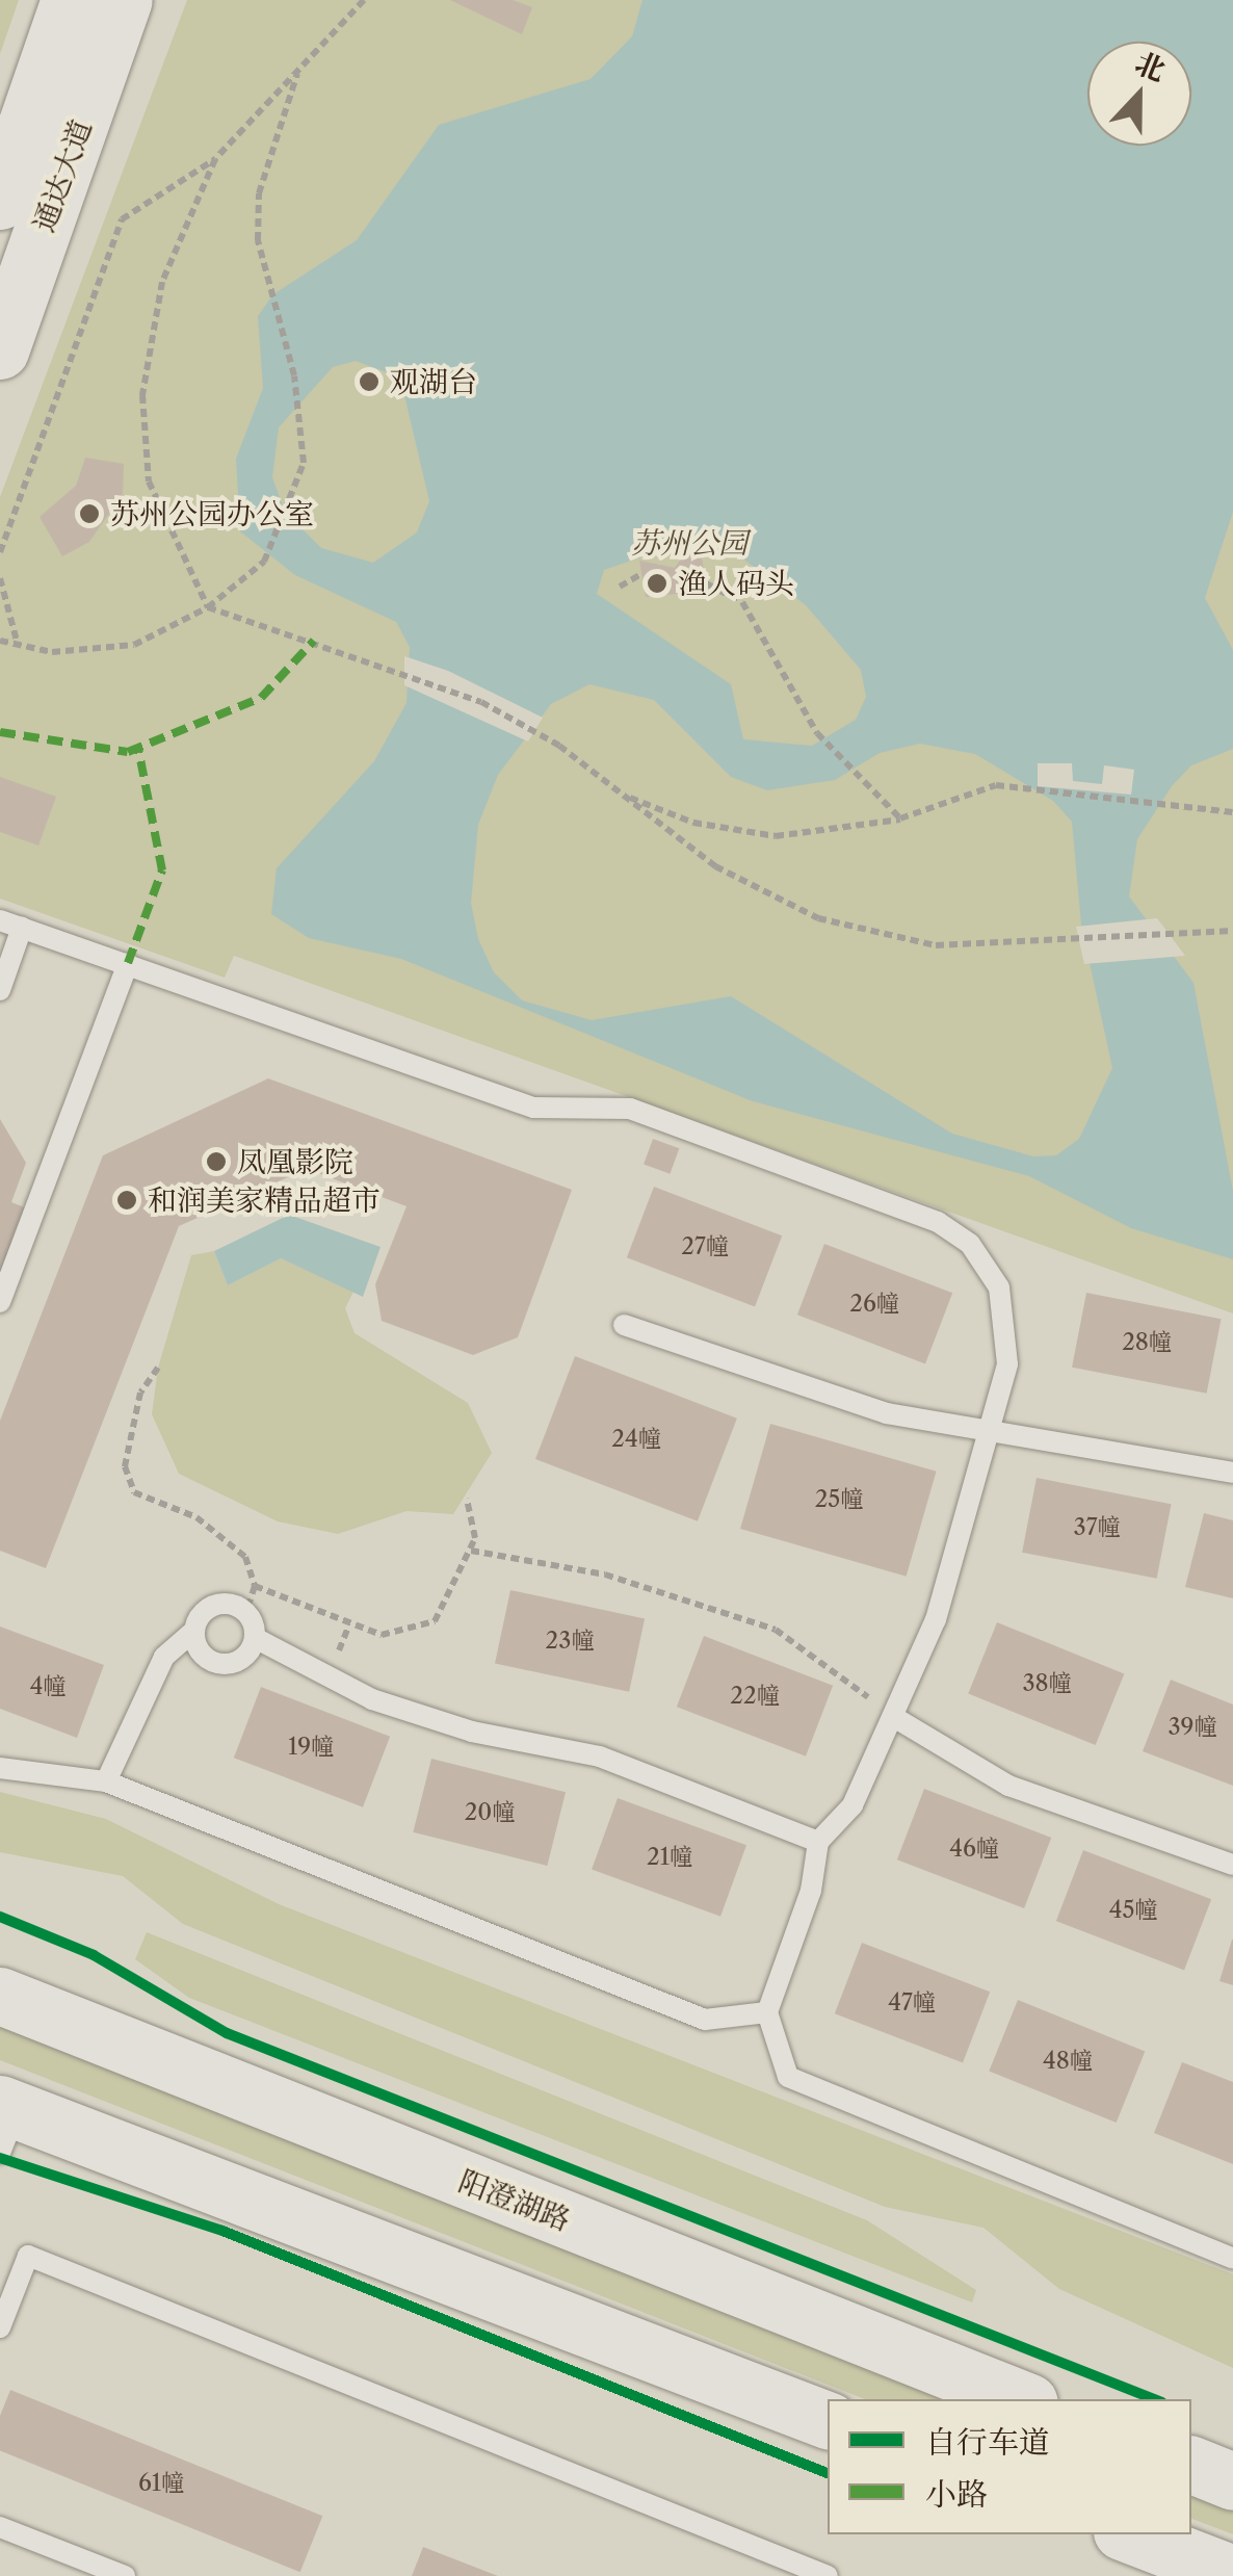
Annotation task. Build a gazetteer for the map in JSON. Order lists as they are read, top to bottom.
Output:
{
  "streets": {
    "main road": ["通达大道", "阳澄湖路"]
  },
  "parks": ["苏州公园"],
  "places": [
    "观湖台",
    "苏州公园办公室",
    "渔人码头",
    "凤凰影院",
    "和润美家精品超市"
  ],
  "house_numbers": [
    "27幢",
    "26幢",
    "28幢",
    "24幢",
    "25幢",
    "37幢",
    "23幢",
    "38幢",
    "4幢",
    "22幢",
    "39幢",
    "19幢",
    "20幢",
    "46幢",
    "21幢",
    "45幢",
    "47幢",
    "48幢",
    "61幢"
  ],
  "legend": ["自行车道", "小路"],
  "north": "top"
}
